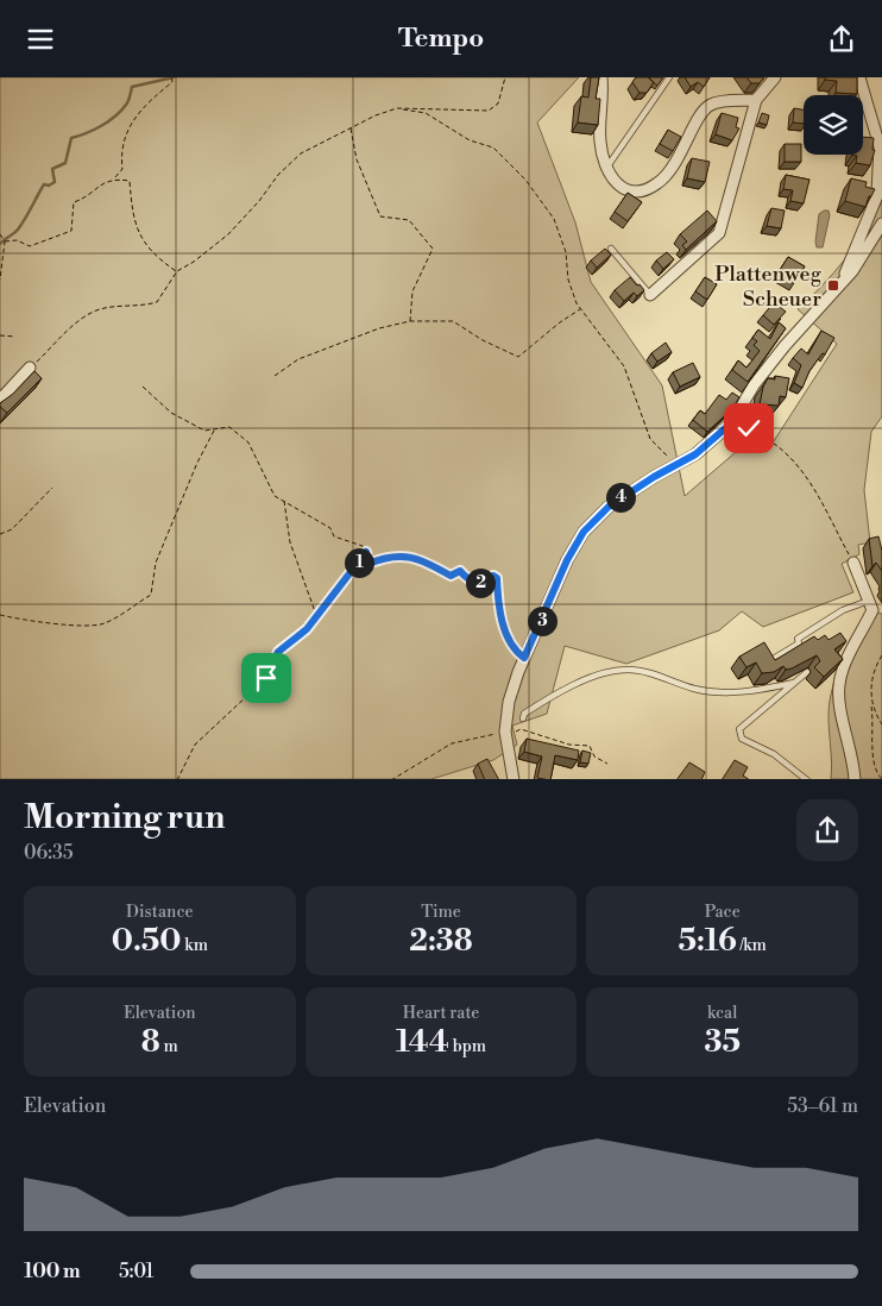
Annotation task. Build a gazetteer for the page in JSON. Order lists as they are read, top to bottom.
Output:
{
  "places": {
    "transit": ["Plattenweg Scheuer"]
  },
  "page": {
    "header": "Tempo",
    "pins": [
      "4",
      "1",
      "2",
      "3"
    ],
    "heading": ["Morning run", "06:35"],
    "stats": [
      ["Distance", "0.50 km"],
      ["Time", "2:38"],
      ["Pace", "5:16 /km"],
      ["Elevation", "8 m"],
      ["Heart rate", "144 bpm"],
      ["kcal", "35"]
    ],
    "chart": ["Elevation", "53–61 m"],
    "list": [
      {
        "name": "100 m",
        "note": "5:01"
      }
    ]
  }
}
